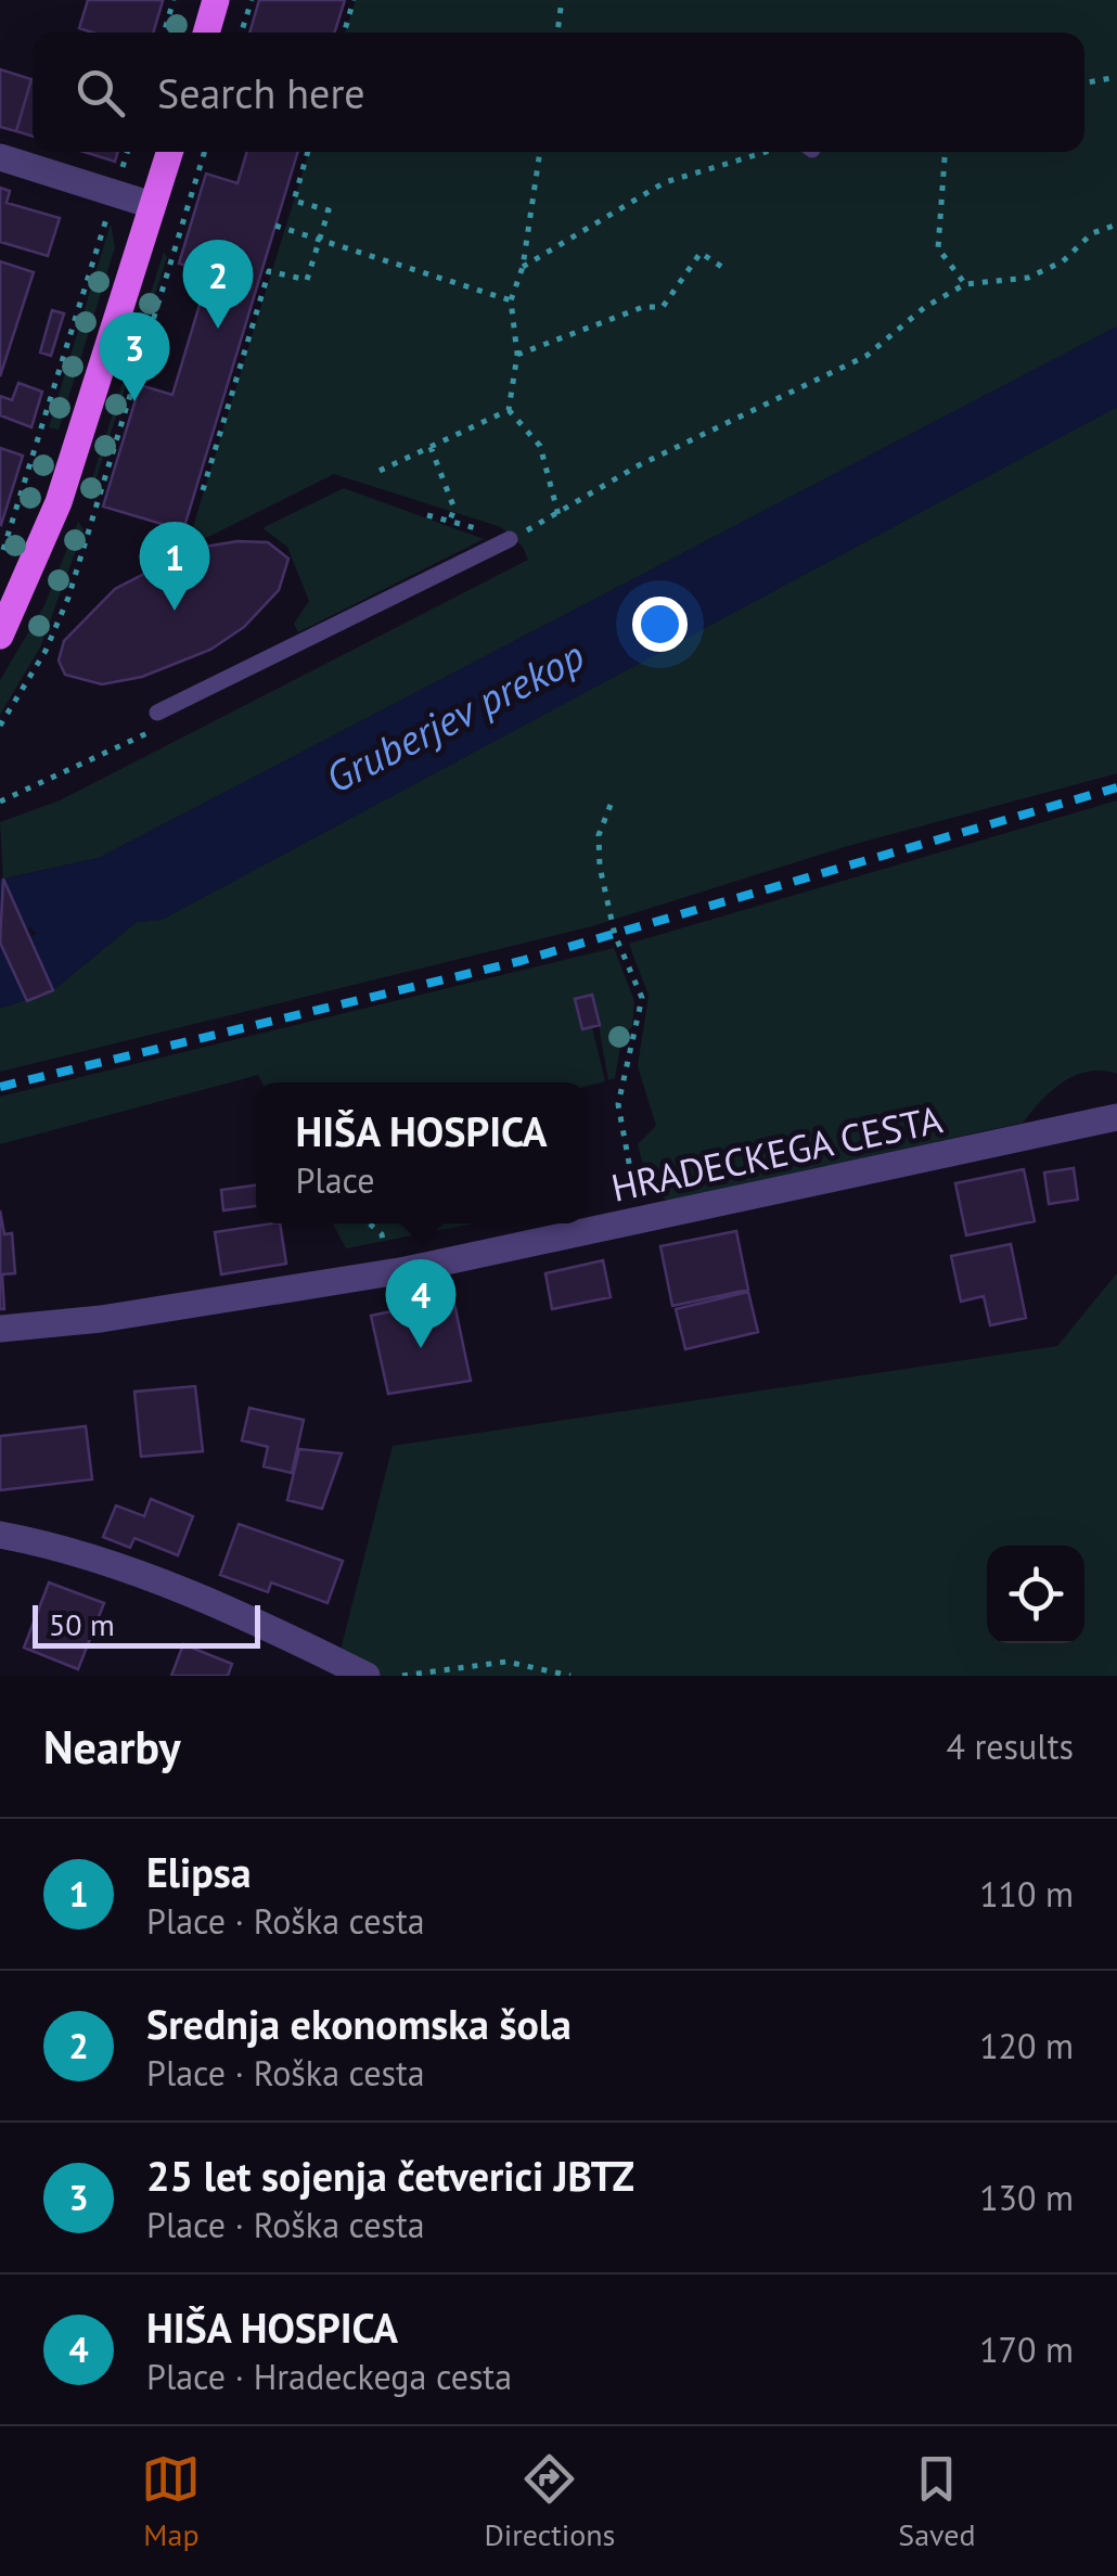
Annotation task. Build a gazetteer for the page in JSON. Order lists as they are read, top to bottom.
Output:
{
  "streets": {
    "street": ["HRADECKEGA CESTA"]
  },
  "water": ["Gruberjev prekop"],
  "scale_bar": "50 m",
  "page": {
    "search": "Search here",
    "pins": [
      "2",
      "3",
      "1",
      "4"
    ],
    "popup": ["HIŠA HOSPICA", "Place"],
    "scale": "50 m",
    "heading": ["Nearby", "4 results"],
    "list": [
      {
        "mark": "1",
        "name": "Elipsa",
        "note": "Place · Roška cesta",
        "value": "110 m"
      },
      {
        "mark": "2",
        "name": "Srednja ekonomska šola",
        "note": "Place · Roška cesta",
        "value": "120 m"
      },
      {
        "mark": "3",
        "name": "25 let sojenja četverici JBTZ",
        "note": "Place · Roška cesta",
        "value": "130 m"
      },
      {
        "mark": "4",
        "name": "HIŠA HOSPICA",
        "note": "Place · Hradeckega cesta",
        "value": "170 m"
      }
    ],
    "nav": ["Map", "Directions", "Saved"]
  }
}
